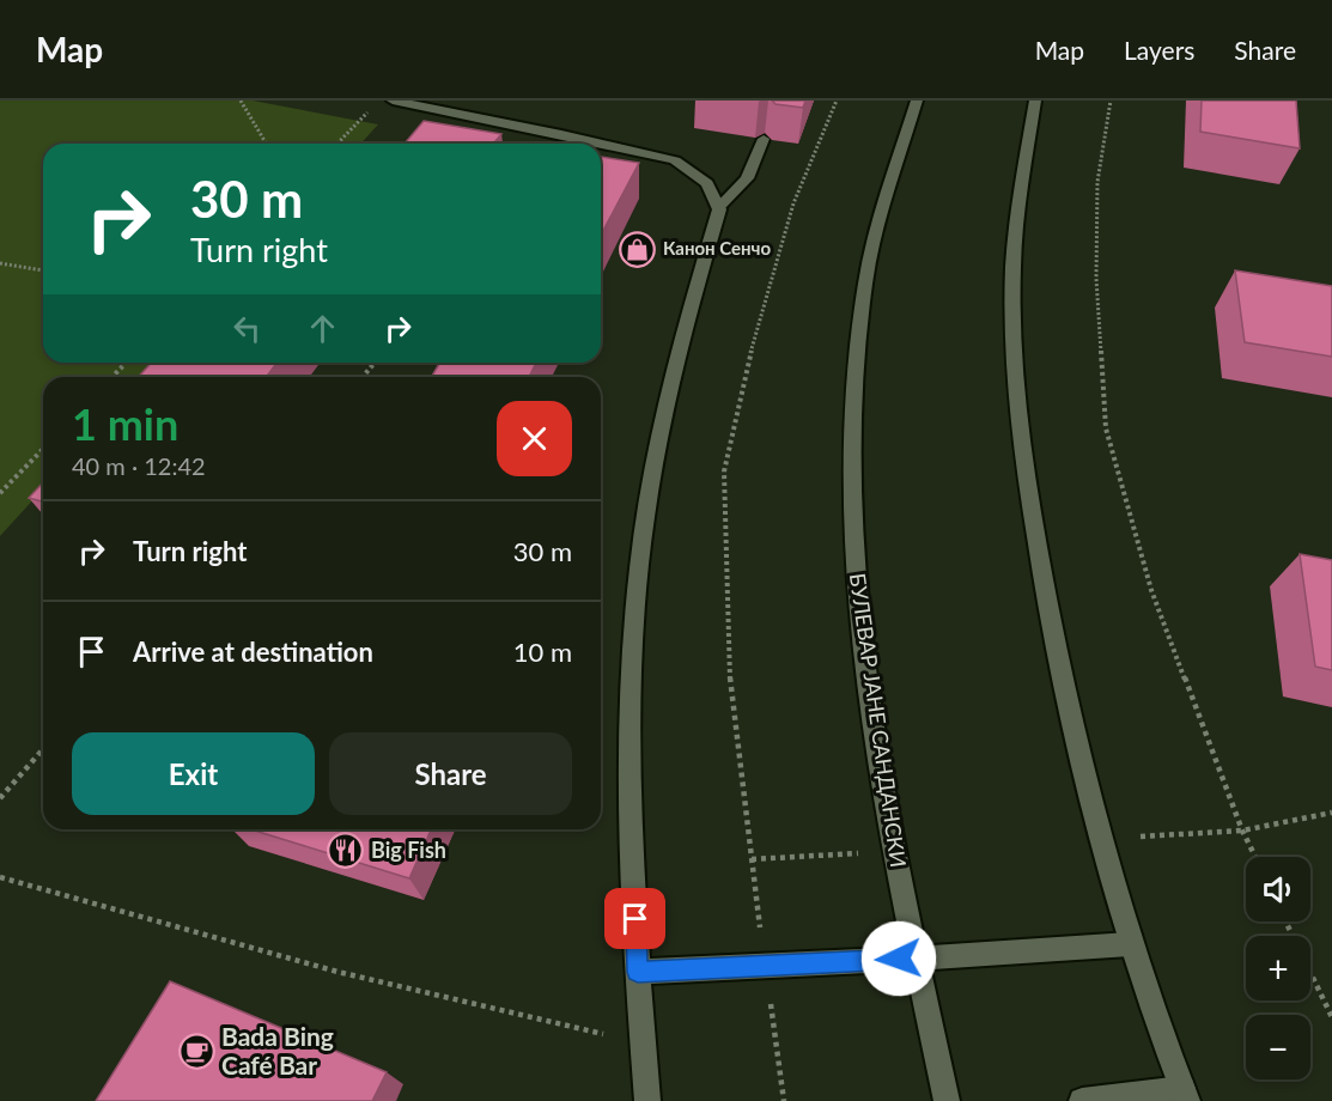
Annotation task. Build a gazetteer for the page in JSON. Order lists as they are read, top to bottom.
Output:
{
  "streets": {
    "street": ["БУЛЕВАР ЈАНЕ САНДАНСКИ"]
  },
  "places": {
    "shop": ["Канон Сенчо"],
    "restaurant": ["Big Fish"],
    "cafe": ["Bada Bing Café Bar"]
  },
  "page": {
    "header": "Map",
    "nav": ["Map", "Layers", "Share"],
    "turn": ["30 m", "Turn right"],
    "heading": ["1 min", "40 m · 12:42"],
    "list": [
      {
        "name": "Turn right",
        "value": "30 m"
      },
      {
        "name": "Arrive at destination",
        "value": "10 m"
      }
    ],
    "buttons": ["Exit", "Share"],
    "map_buttons": ["+", "−"]
  }
}
